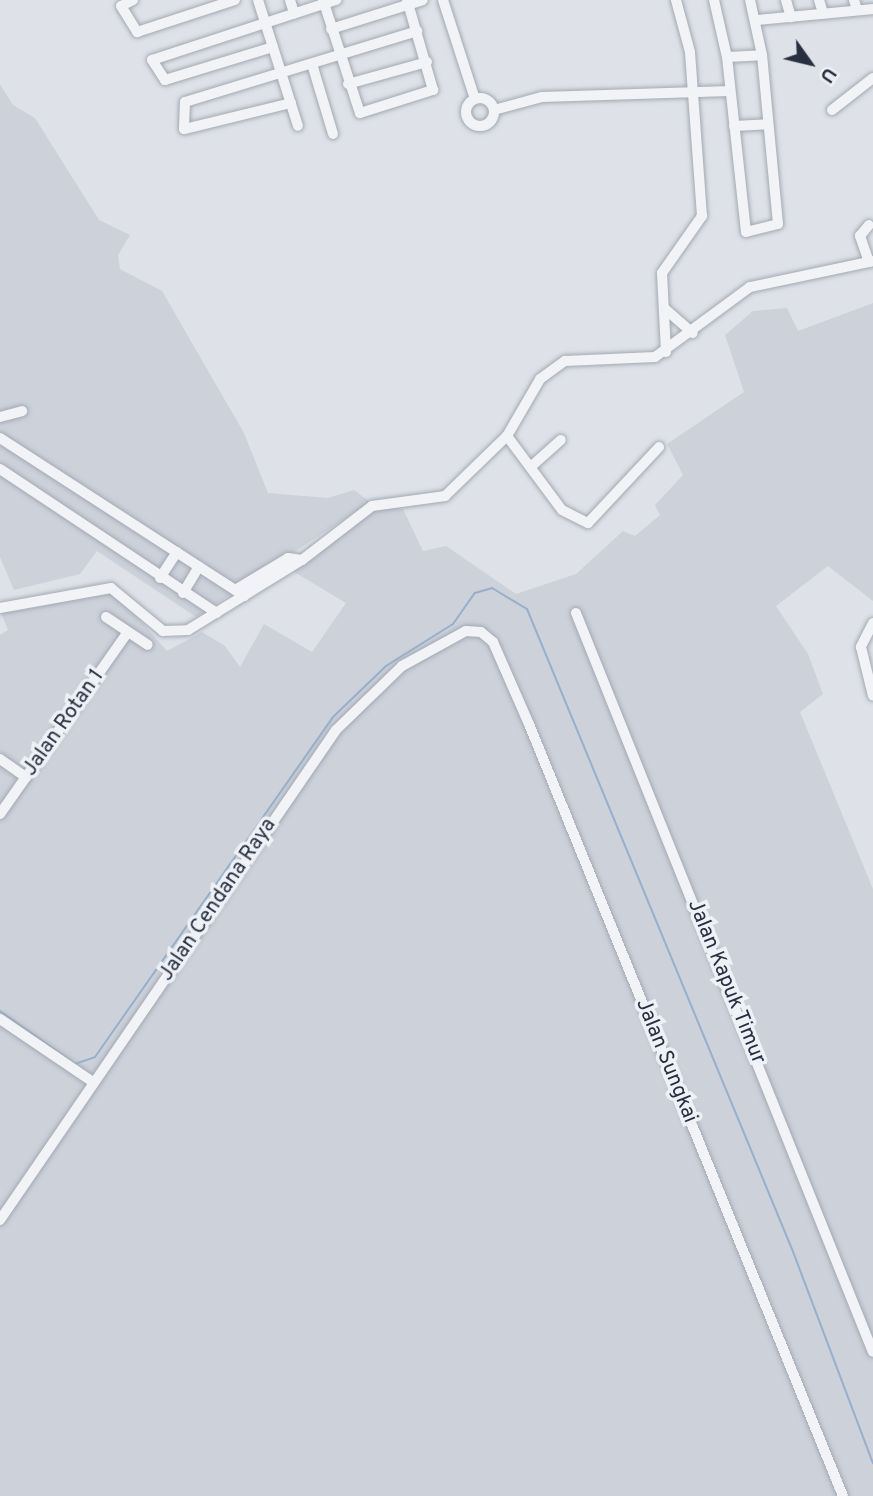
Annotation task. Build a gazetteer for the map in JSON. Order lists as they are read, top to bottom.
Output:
{
  "streets": {
    "street": [
      "Jalan Rotan 1",
      "Jalan Cendana Raya",
      "Jalan Kapuk Timur",
      "Jalan Sungkai"
    ]
  },
  "crossings": [
    ["Jalan Cendana Raya", "Jalan Sungkai"]
  ],
  "north": "bottom right"
}
